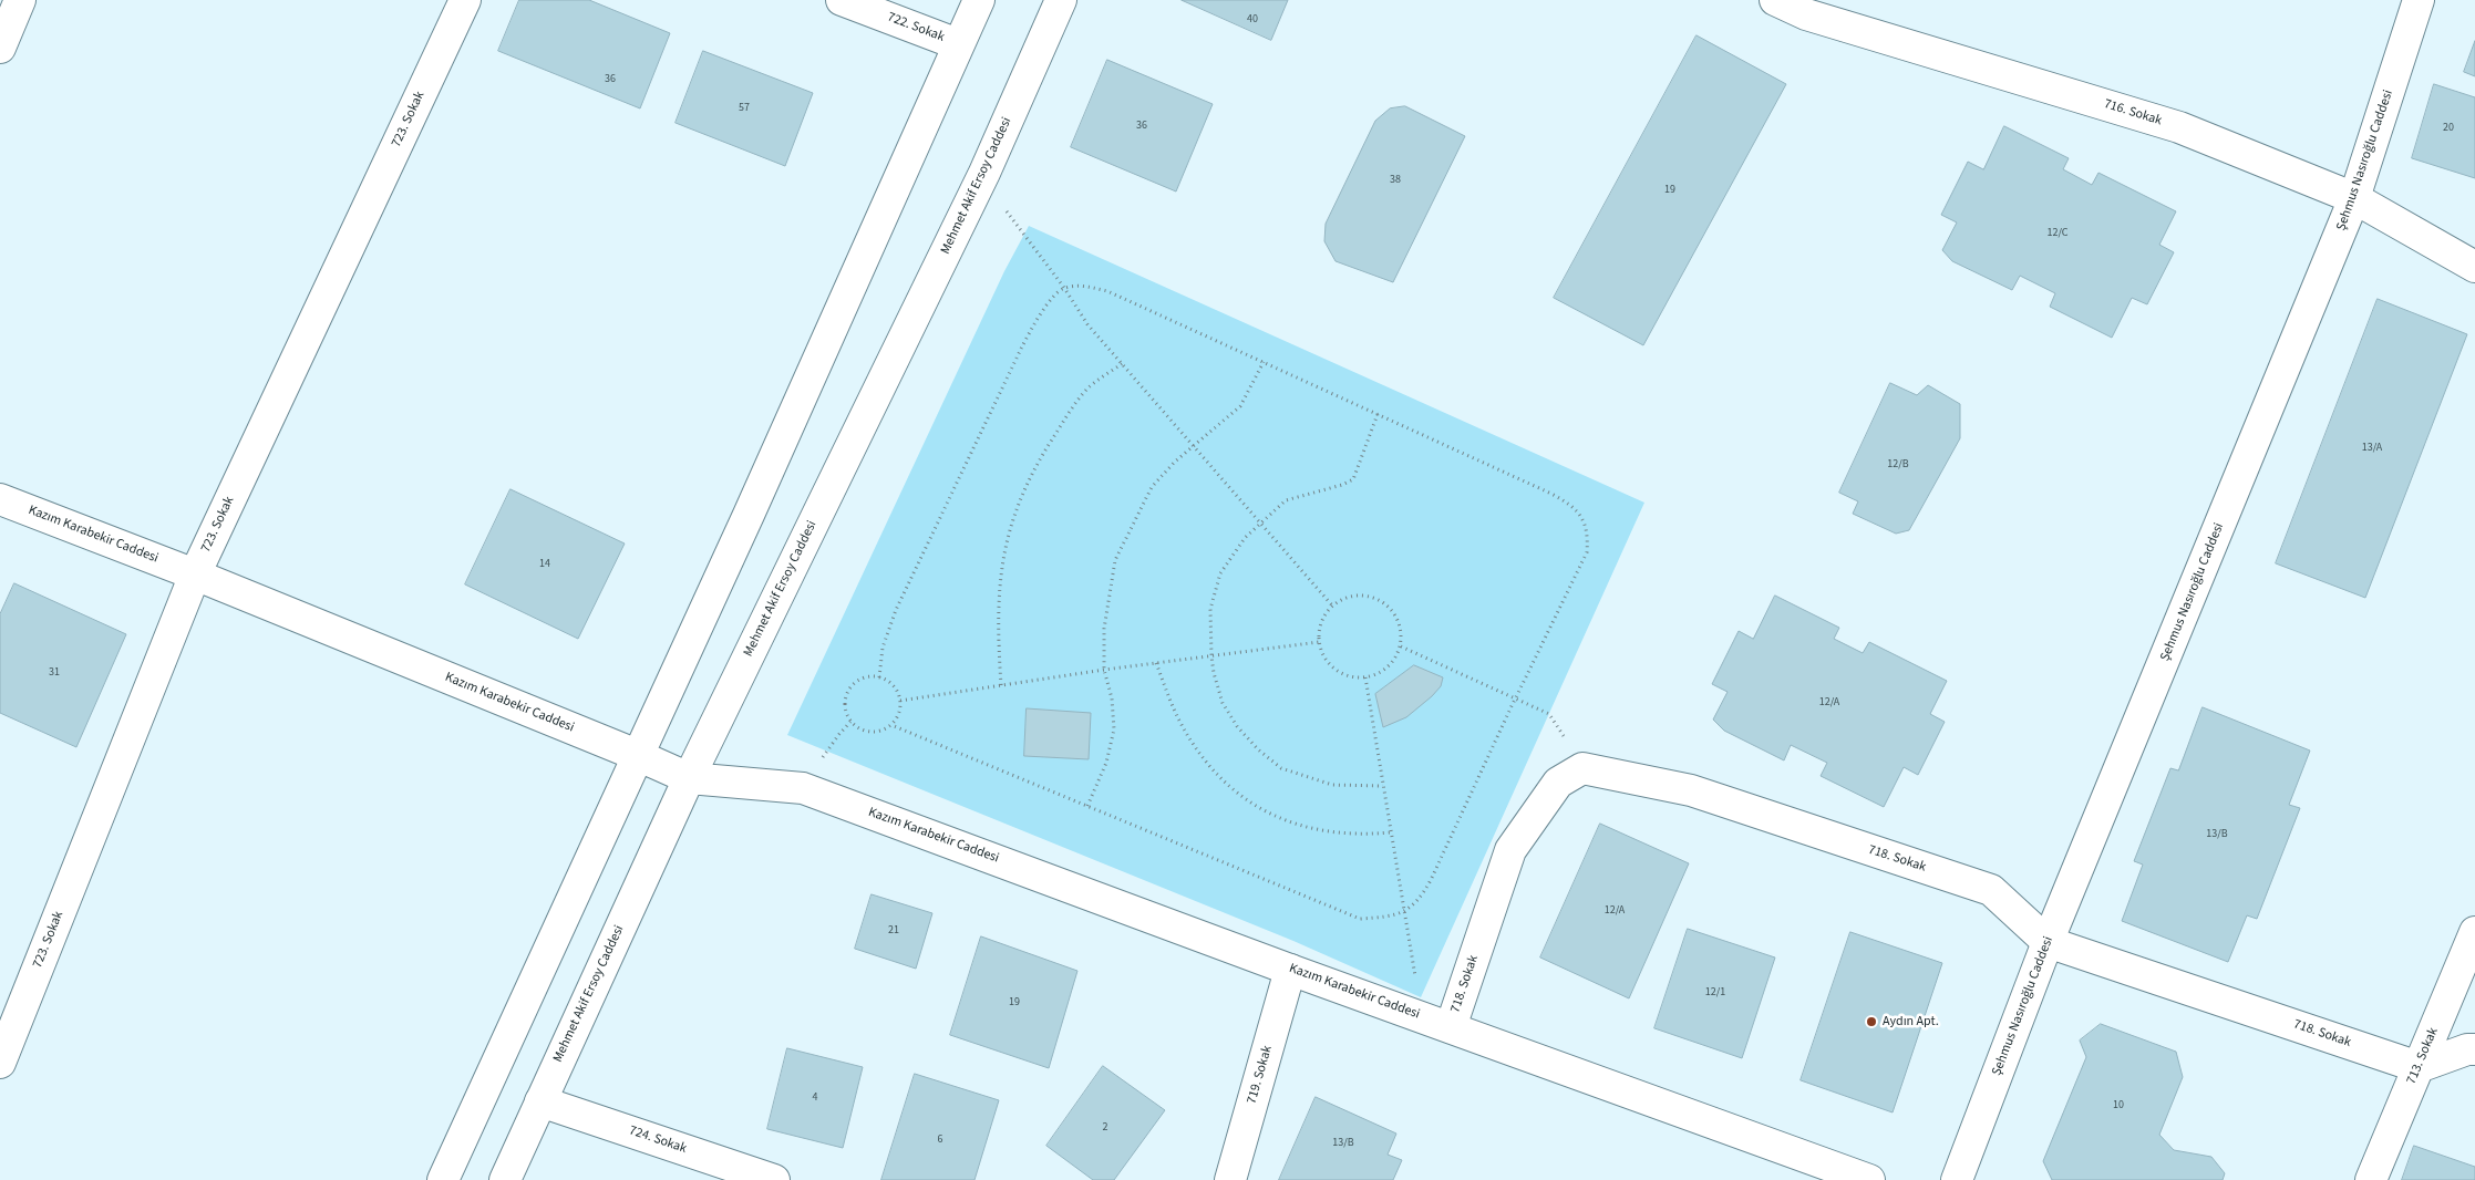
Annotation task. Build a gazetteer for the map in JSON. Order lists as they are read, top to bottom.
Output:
{
  "streets": {
    "street": [
      "722. Sokak",
      "716. Sokak",
      "723. Sokak",
      "Şehmus Nasıroğlu Caddesi",
      "Mehmet Akif Ersoy Caddesi",
      "Kazım Karabekir Caddesi",
      "718. Sokak",
      "713. Sokak",
      "719. Sokak",
      "724. Sokak"
    ]
  },
  "crossings": [
    ["716. Sokak", "Şehmus Nasıroğlu Caddesi"],
    ["723. Sokak", "Kazım Karabekir Caddesi"],
    ["Şehmus Nasıroğlu Caddesi", "718. Sokak"],
    ["Mehmet Akif Ersoy Caddesi", "Kazım Karabekir Caddesi"],
    ["Mehmet Akif Ersoy Caddesi", "724. Sokak"],
    ["Kazım Karabekir Caddesi", "718. Sokak"],
    ["Kazım Karabekir Caddesi", "719. Sokak"],
    ["718. Sokak", "713. Sokak"]
  ],
  "places": ["Aydın Apt."],
  "house_numbers": [
    "40",
    "36",
    "57",
    "36",
    "20",
    "38",
    "19",
    "12/C",
    "13/A",
    "12/B",
    "14",
    "31",
    "12/A",
    "13/B",
    "12/A",
    "21",
    "12/1",
    "19",
    "4",
    "10",
    "2",
    "6",
    "13/B"
  ]
}
